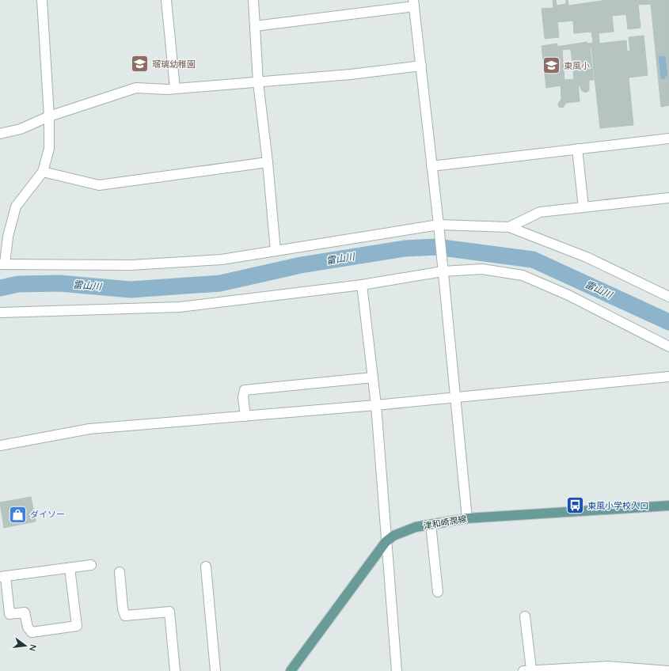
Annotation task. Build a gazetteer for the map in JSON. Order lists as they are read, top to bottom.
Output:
{
  "streets": {
    "main road": ["津和崎潤線"]
  },
  "water": ["雷山川"],
  "places": {
    "school or university": ["瑠璃幼稚園", "東風小"],
    "bus stop": ["東風小学校入口"],
    "shop": ["ダイソー"]
  },
  "north": "right"
}
